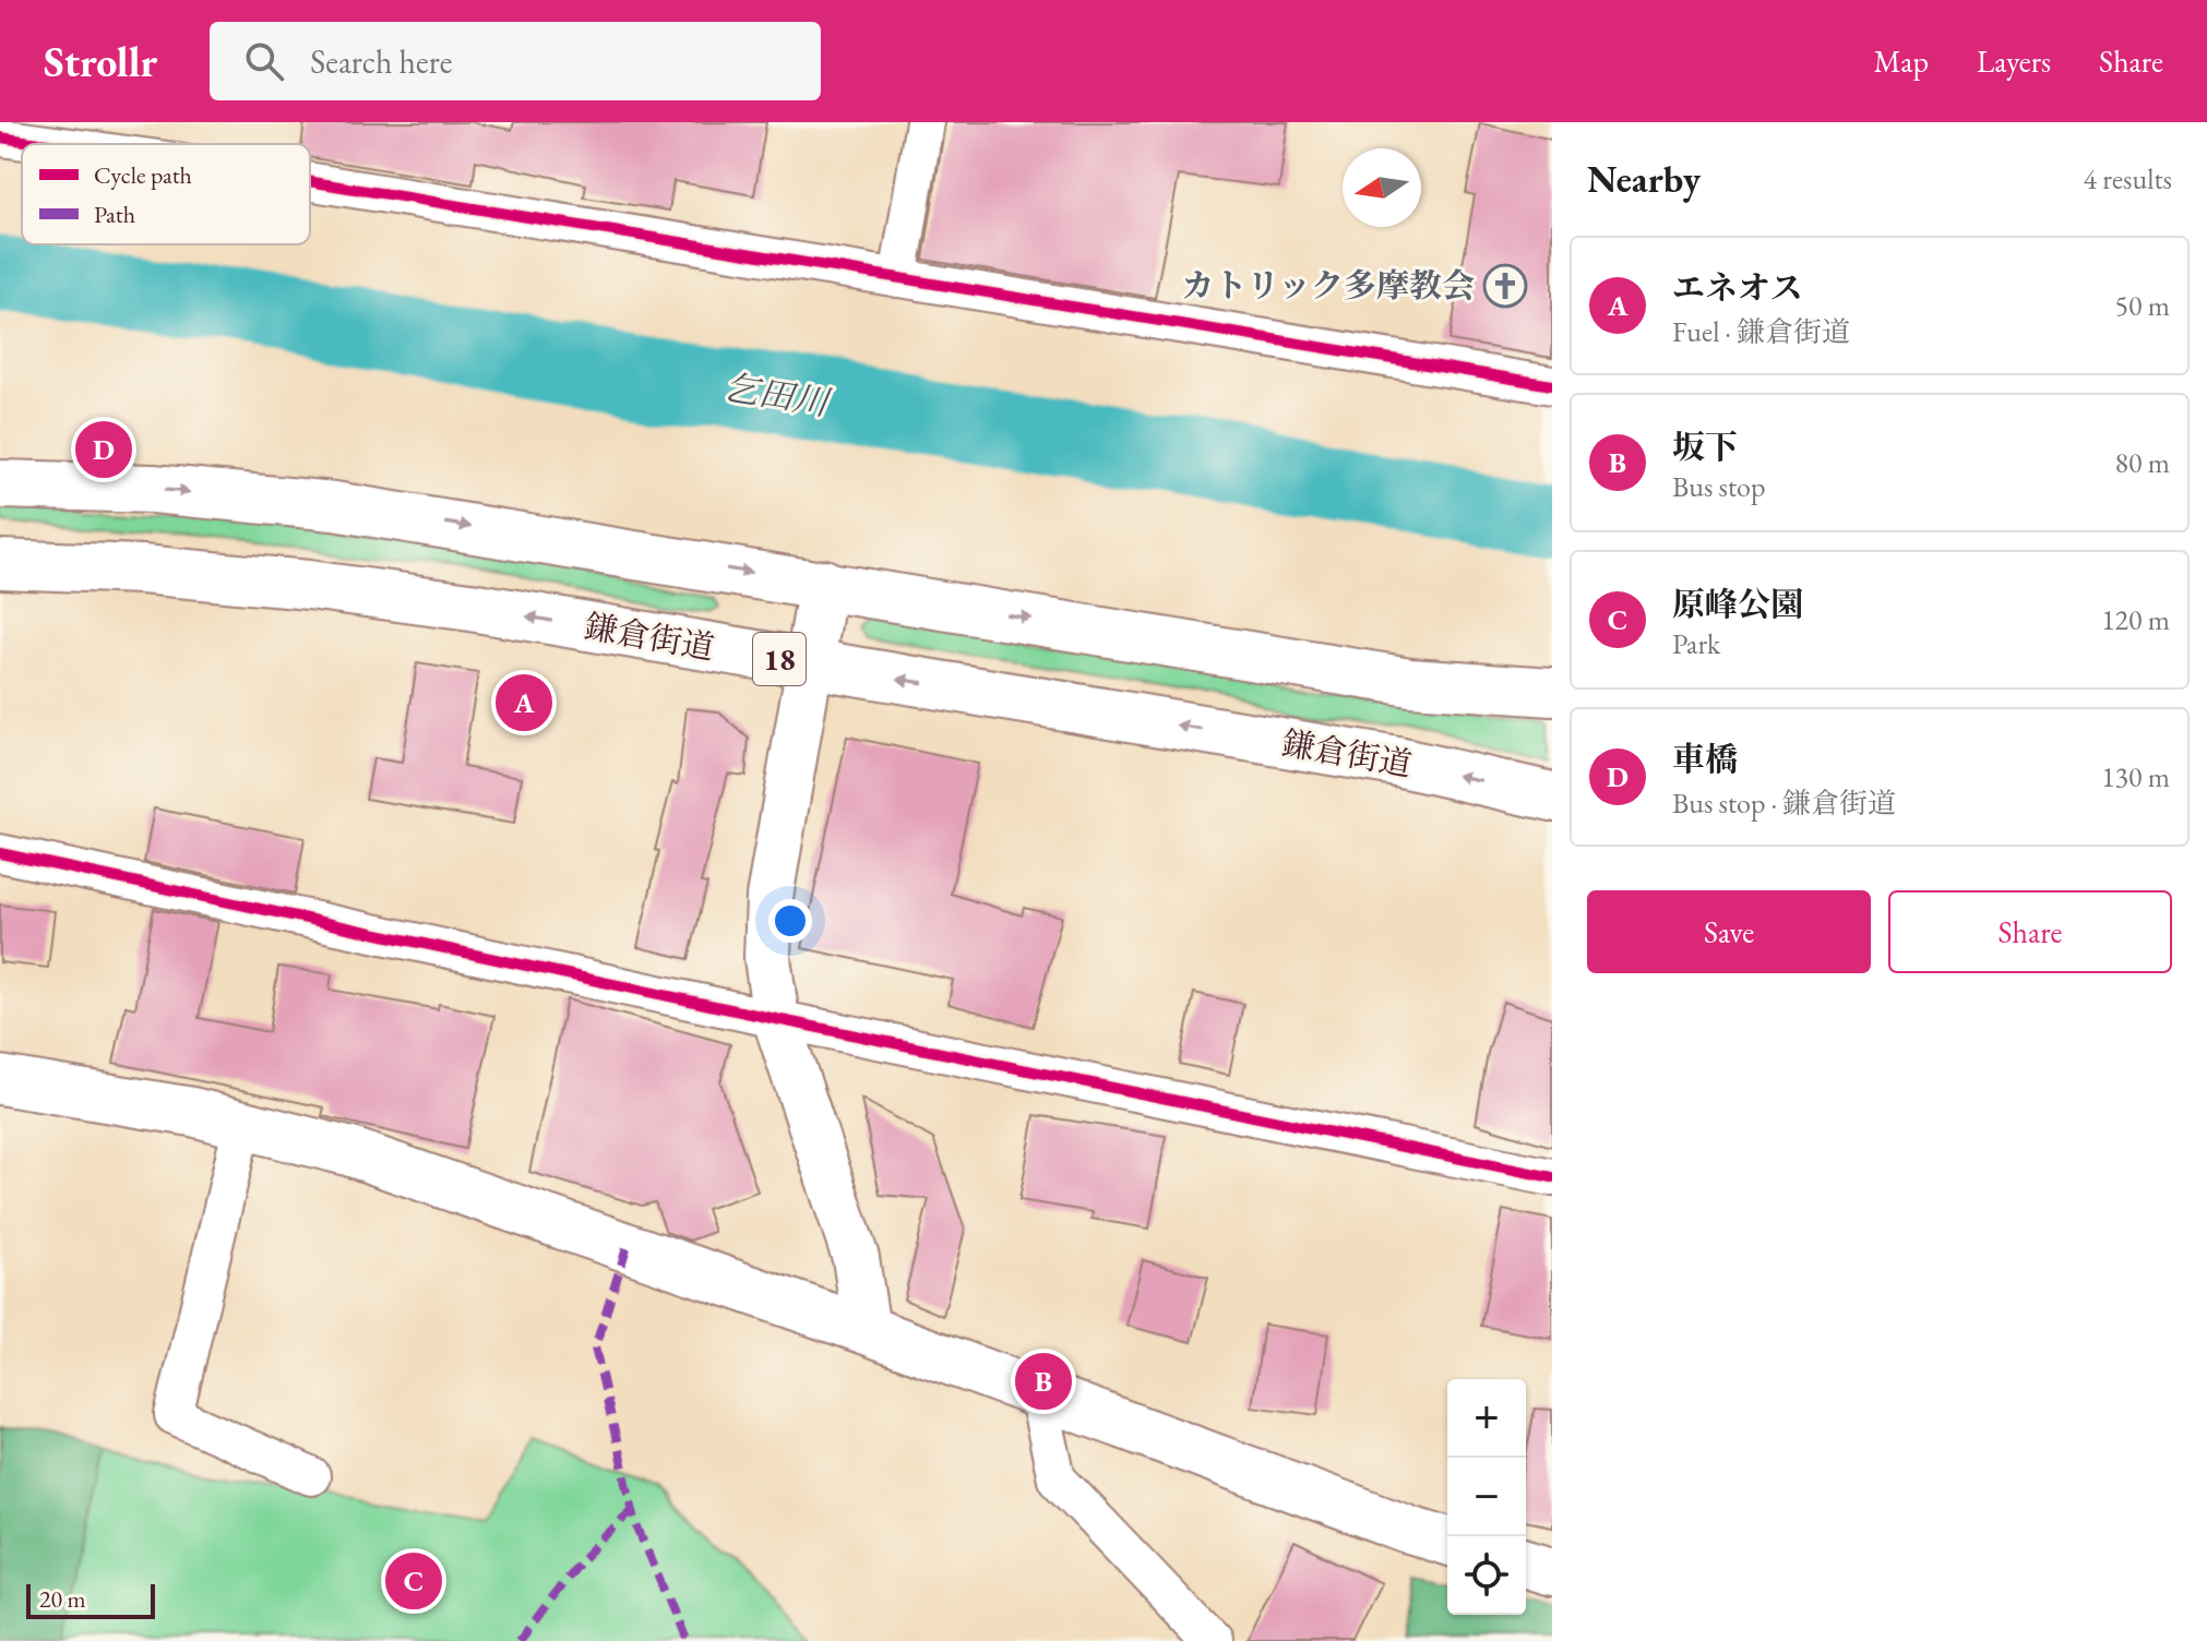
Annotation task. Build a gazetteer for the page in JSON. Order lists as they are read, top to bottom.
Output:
{
  "streets": {
    "main road": ["鎌倉街道", "18"]
  },
  "water": ["乞田川"],
  "places": {
    "church": ["カトリック多摩教会"]
  },
  "legend": ["Cycle path", "Path"],
  "scale_bar": "20 m",
  "north": "left",
  "page": {
    "header": "Strollr",
    "search": "Search here",
    "nav": ["Map", "Layers", "Share"],
    "heading": ["Nearby", "4 results"],
    "list": [
      {
        "mark": "A",
        "name": "エネオス",
        "note": "Fuel · 鎌倉街道",
        "value": "50 m"
      },
      {
        "mark": "B",
        "name": "坂下",
        "note": "Bus stop",
        "value": "80 m"
      },
      {
        "mark": "C",
        "name": "原峰公園",
        "note": "Park",
        "value": "120 m"
      },
      {
        "mark": "D",
        "name": "車橋",
        "note": "Bus stop · 鎌倉街道",
        "value": "130 m"
      }
    ],
    "pins": [
      "D",
      "A",
      "B",
      "C"
    ],
    "buttons": ["Save", "Share"],
    "map_buttons": ["+", "−"],
    "scale": "20 m"
  }
}
